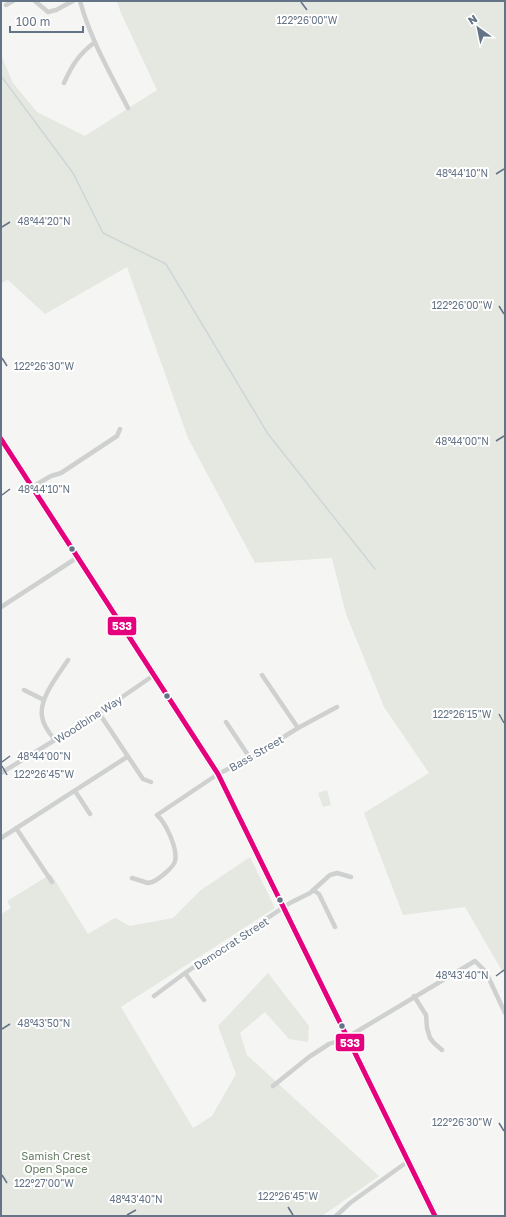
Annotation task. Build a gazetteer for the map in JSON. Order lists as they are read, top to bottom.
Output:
{
  "streets": {
    "street": ["Woodbine Way", "Bass Street", "Democrat Street"]
  },
  "parks": ["Samish Crest Open Space"],
  "lines": ["transit line 533"],
  "scale_bar": "100 m",
  "north": "top left",
  "coordinates": [
    "122°26'00\"W",
    "48°44'10\"N",
    "48°44'20\"N",
    "122°26'30\"W",
    "48°44'00\"N",
    "122°26'15\"W",
    "122°26'45\"W",
    "48°43'40\"N",
    "48°43'50\"N",
    "122°27'00\"W"
  ]
}
